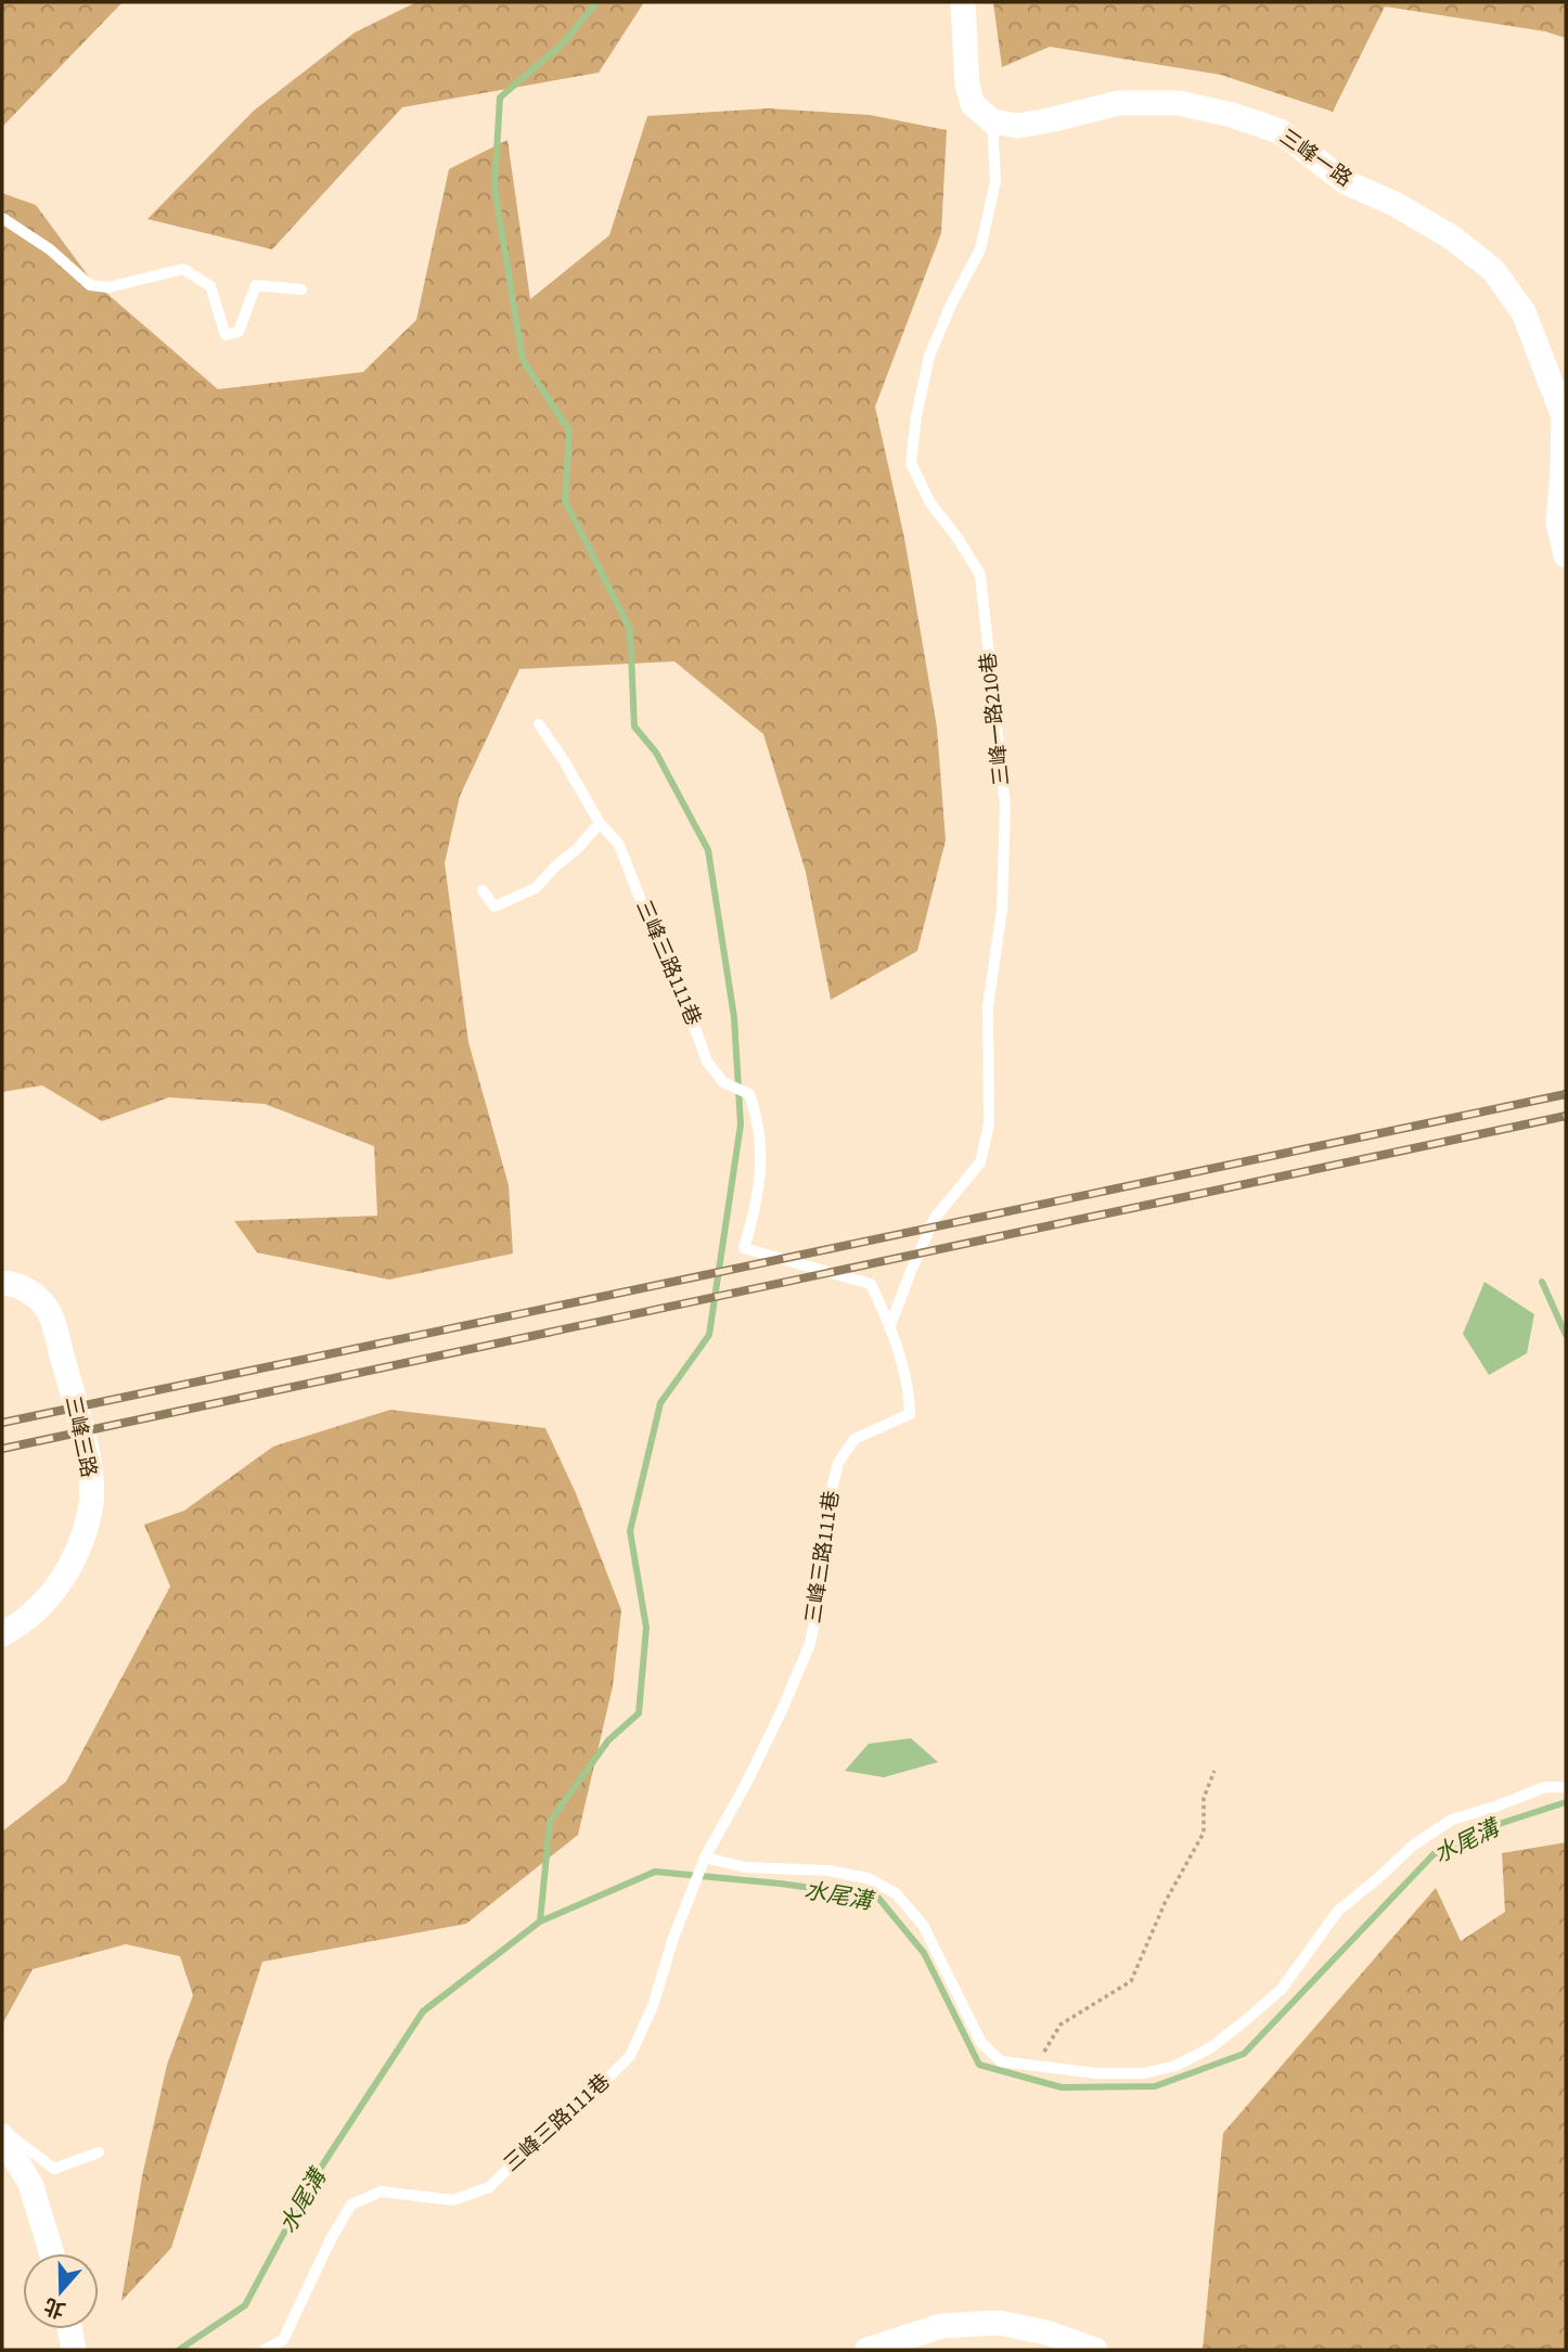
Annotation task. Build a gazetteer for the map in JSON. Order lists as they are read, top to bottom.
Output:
{
  "streets": {
    "street": ["三峰一路", "三峰三路"],
    "lane": ["三峰一路210巷", "三峰三路111巷"]
  },
  "crossings": [
    ["三峰一路", "三峰一路210巷"],
    ["三峰一路210巷", "三峰三路111巷"]
  ],
  "water": ["水尾溝"],
  "north": "bottom"
}
